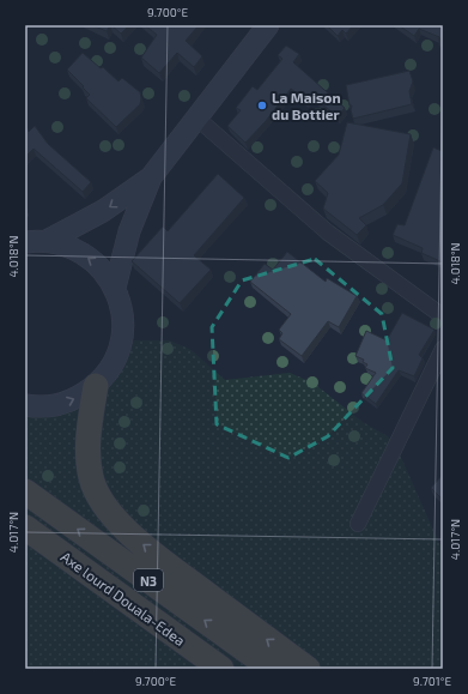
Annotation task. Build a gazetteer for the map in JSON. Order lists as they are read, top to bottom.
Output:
{
  "streets": {
    "highway": ["N3", "Axe lourd Douala-Edea"]
  },
  "places": ["La Maison du Bottier"],
  "coordinates": [
    "9.700°E",
    "4.018°N",
    "4.017°N",
    "9.701°E"
  ]
}
